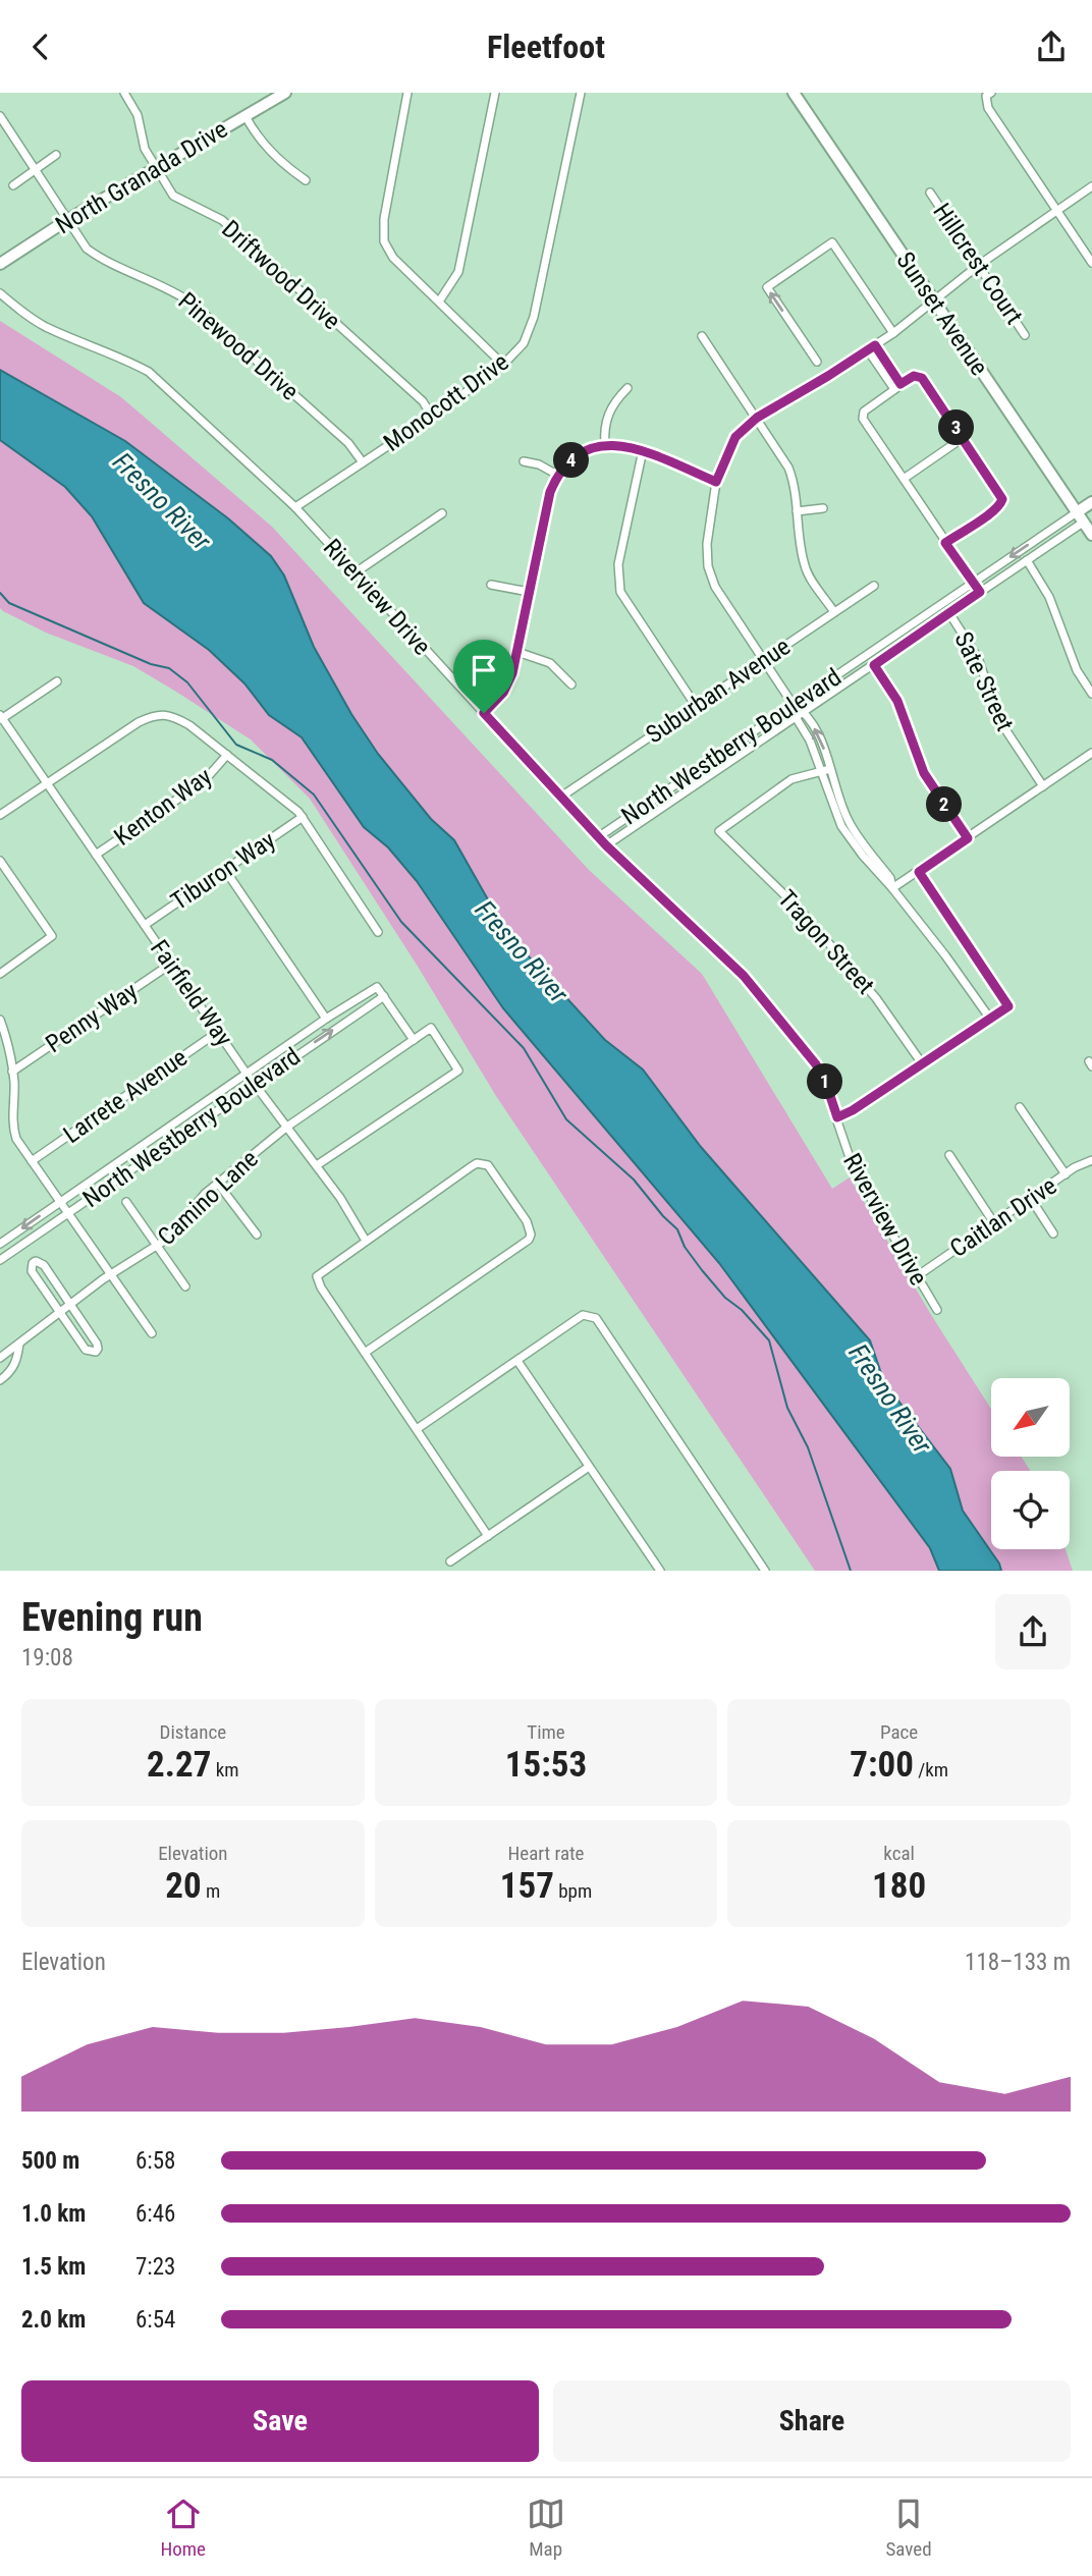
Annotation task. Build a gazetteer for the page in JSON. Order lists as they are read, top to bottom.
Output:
{
  "streets": {
    "main road": ["North Granada Drive", "Sunset Avenue"],
    "street": [
      "Hillcrest Court",
      "Driftwood Drive",
      "Pinewood Drive",
      "Monocott Drive",
      "Riverview Drive",
      "Sate Street",
      "Suburban Avenue",
      "North Westberry Boulevard",
      "Kenton Way",
      "Tiburon Way",
      "Tragon Street",
      "Fairfield Way",
      "Penny Way",
      "Larrete Avenue",
      "Camino Lane",
      "Caitlan Drive"
    ]
  },
  "crossings": [
    ["North Granada Drive", "Driftwood Drive"],
    ["North Granada Drive", "Pinewood Drive"],
    ["Driftwood Drive", "Monocott Drive"],
    ["Sunset Avenue", "North Westberry Boulevard"],
    ["Pinewood Drive", "Monocott Drive"],
    ["Monocott Drive", "Riverview Drive"],
    ["Riverview Drive", "Suburban Avenue"],
    ["Riverview Drive", "North Westberry Boulevard"],
    ["Riverview Drive", "Caitlan Drive"],
    ["Sate Street", "North Westberry Boulevard"],
    ["North Westberry Boulevard", "Fairfield Way"],
    ["Kenton Way", "Fairfield Way"],
    ["Tiburon Way", "Fairfield Way"],
    ["Fairfield Way", "Penny Way"],
    ["Fairfield Way", "Larrete Avenue"],
    ["Fairfield Way", "Camino Lane"]
  ],
  "water": ["Fresno River"],
  "north": "bottom left",
  "page": {
    "header": "Fleetfoot",
    "pins": [
      "3",
      "4",
      "2",
      "1"
    ],
    "heading": ["Evening run", "19:08"],
    "stats": [
      ["Distance", "2.27 km"],
      ["Time", "15:53"],
      ["Pace", "7:00 /km"],
      ["Elevation", "20 m"],
      ["Heart rate", "157 bpm"],
      ["kcal", "180"]
    ],
    "chart": ["Elevation", "118–133 m"],
    "list": [
      {
        "name": "500 m",
        "note": "6:58"
      },
      {
        "name": "1.0 km",
        "note": "6:46"
      },
      {
        "name": "1.5 km",
        "note": "7:23"
      },
      {
        "name": "2.0 km",
        "note": "6:54"
      }
    ],
    "buttons": ["Save", "Share"],
    "tabs": ["Home", "Map", "Saved"]
  }
}
